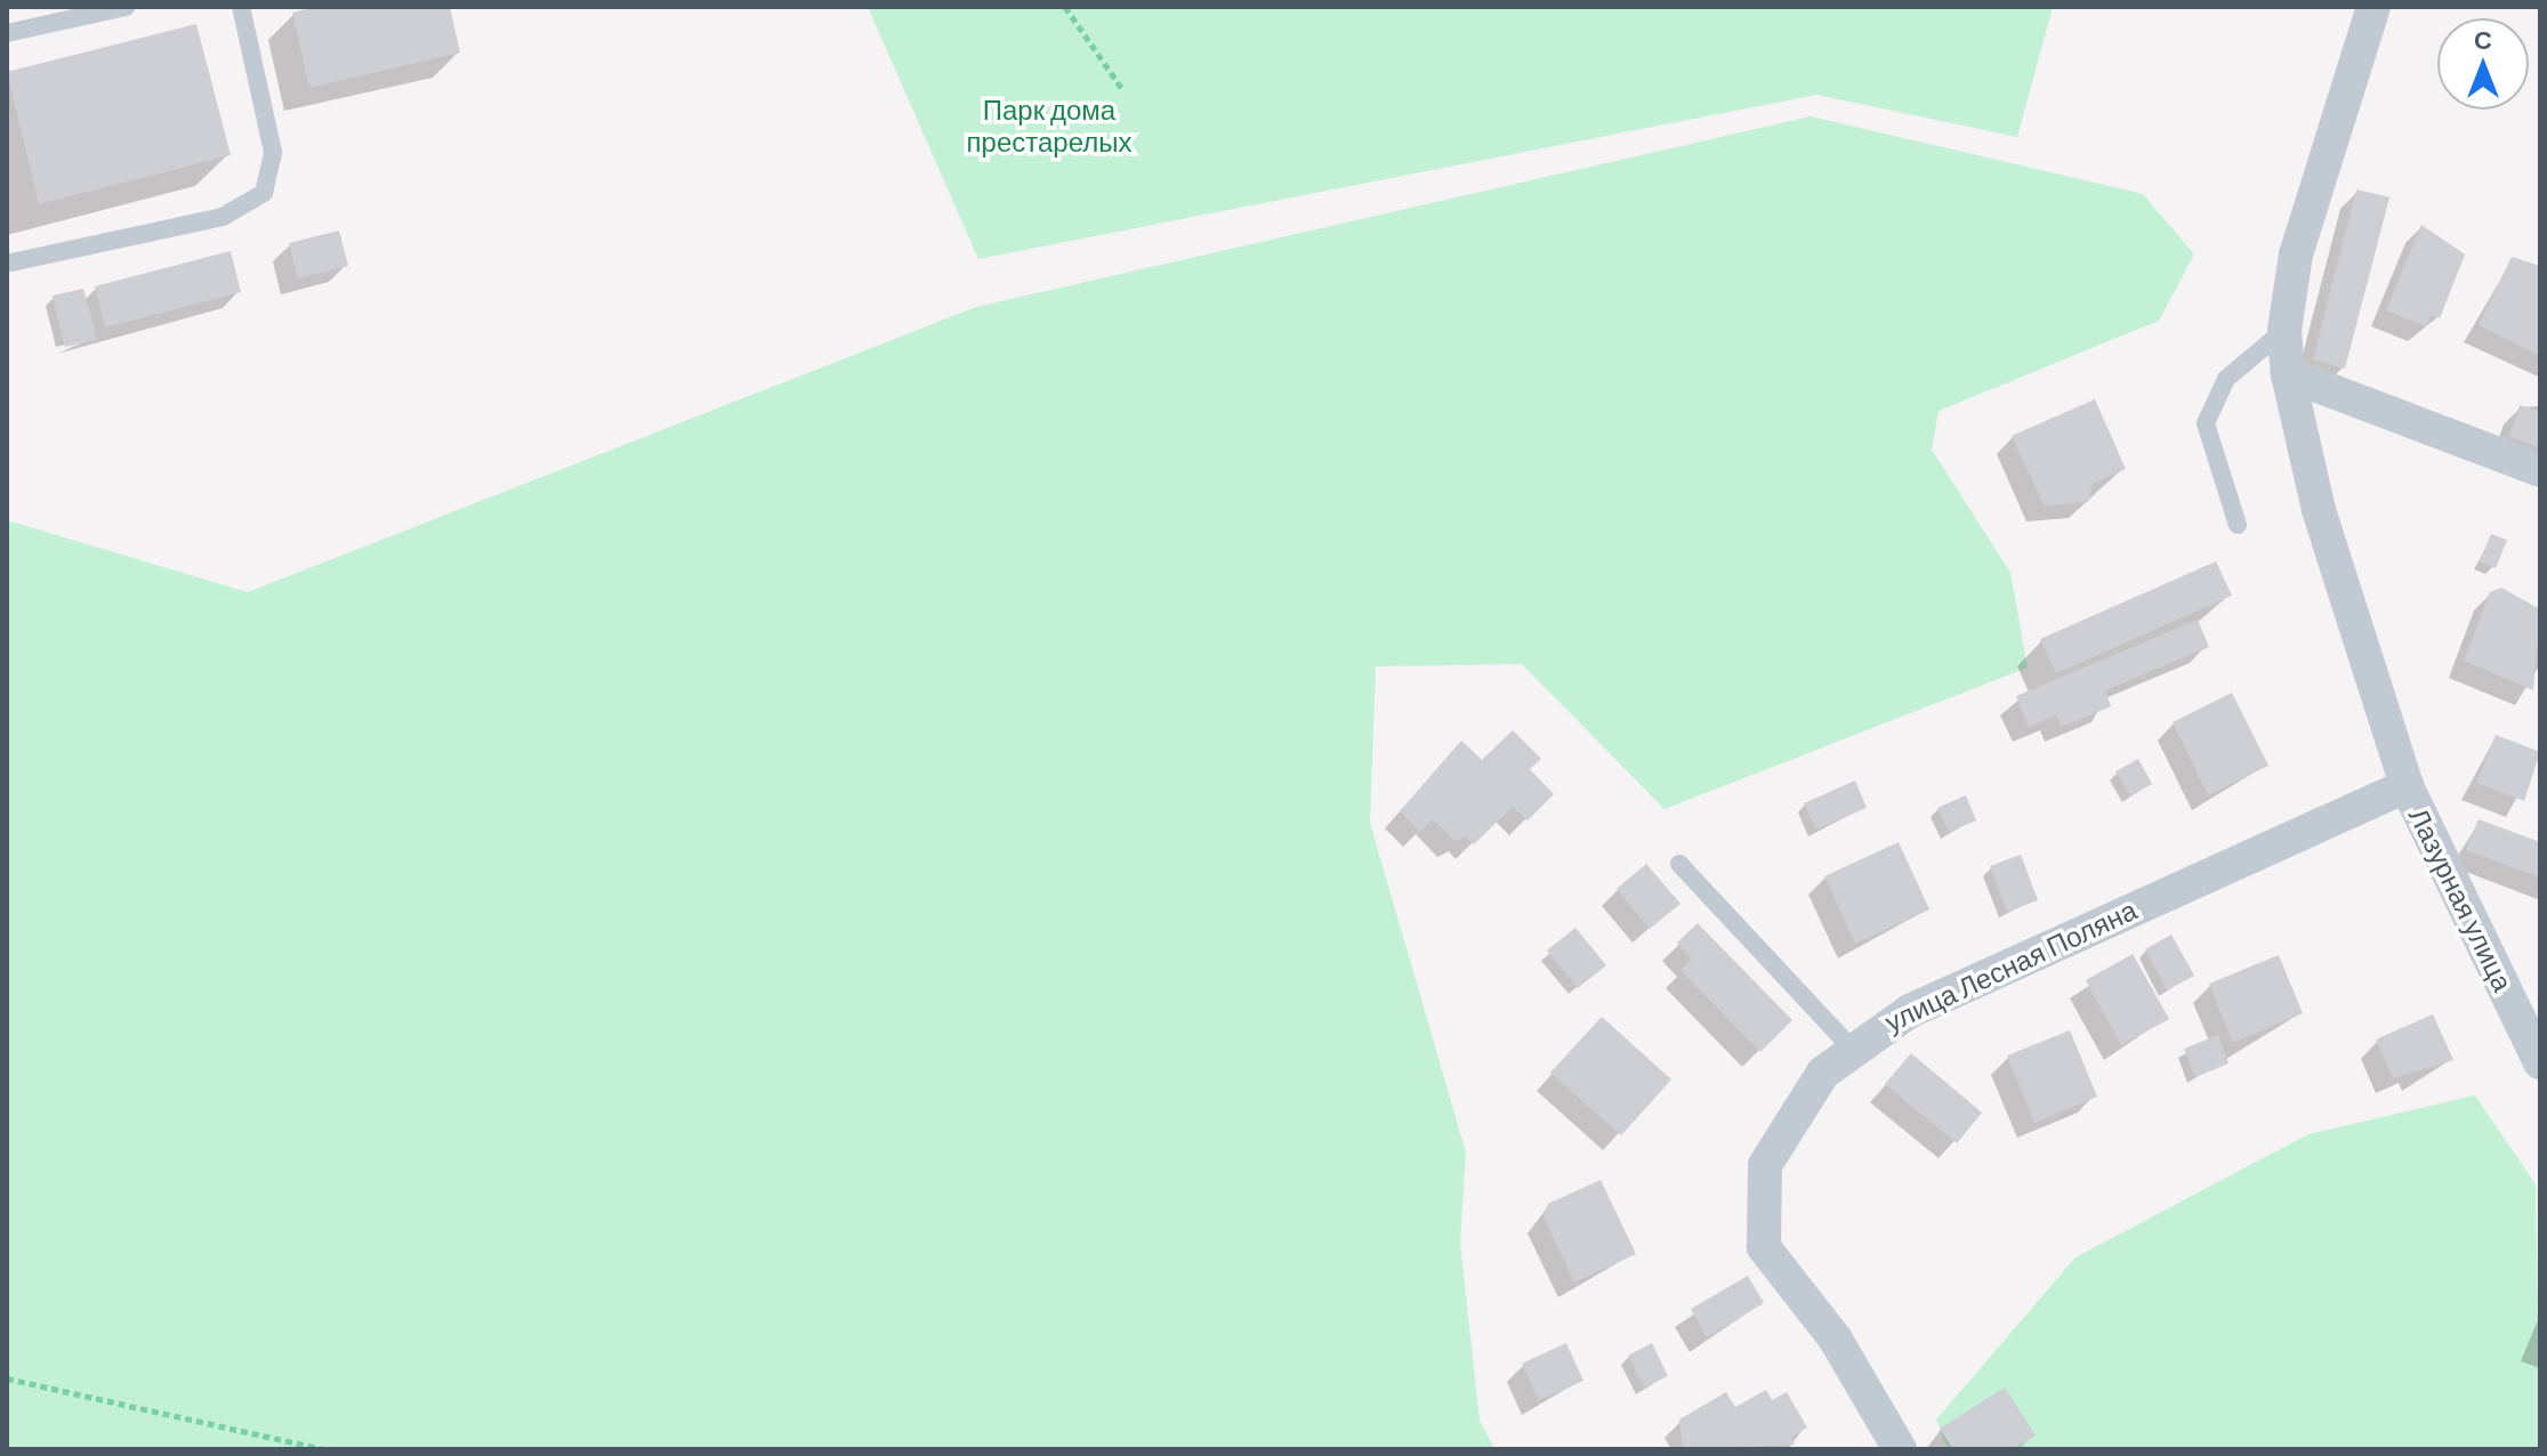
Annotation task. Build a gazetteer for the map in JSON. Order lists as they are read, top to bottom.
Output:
{
  "streets": {
    "street": ["Лазурная улица", "улица Лесная Поляна"]
  },
  "crossings": [
    ["Лазурная улица", "улица Лесная Поляна"]
  ],
  "parks": ["Парк дома престарелых"],
  "north": "top"
}
